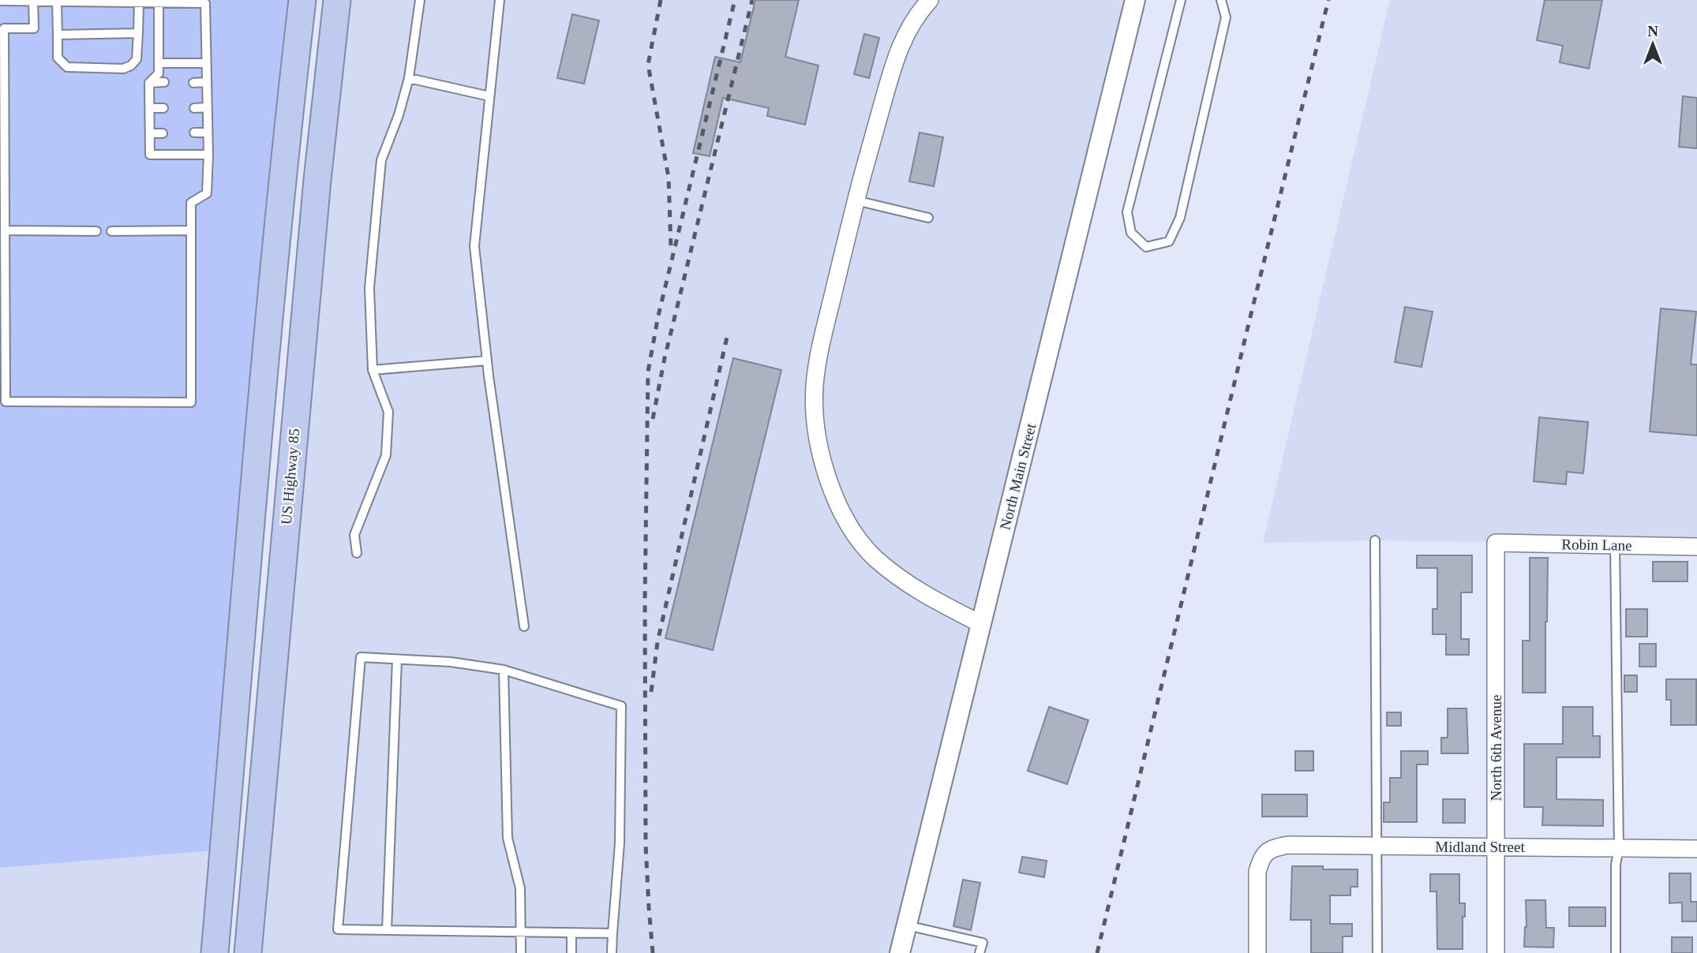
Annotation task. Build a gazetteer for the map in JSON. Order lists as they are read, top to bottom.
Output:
{
  "streets": {
    "highway": ["US Highway 85"],
    "street": [
      "North Main Street",
      "Robin Lane",
      "North 6th Avenue",
      "Midland Street"
    ]
  },
  "crossings": [
    ["Robin Lane", "North 6th Avenue"],
    ["North 6th Avenue", "Midland Street"]
  ],
  "north": "top"
}
